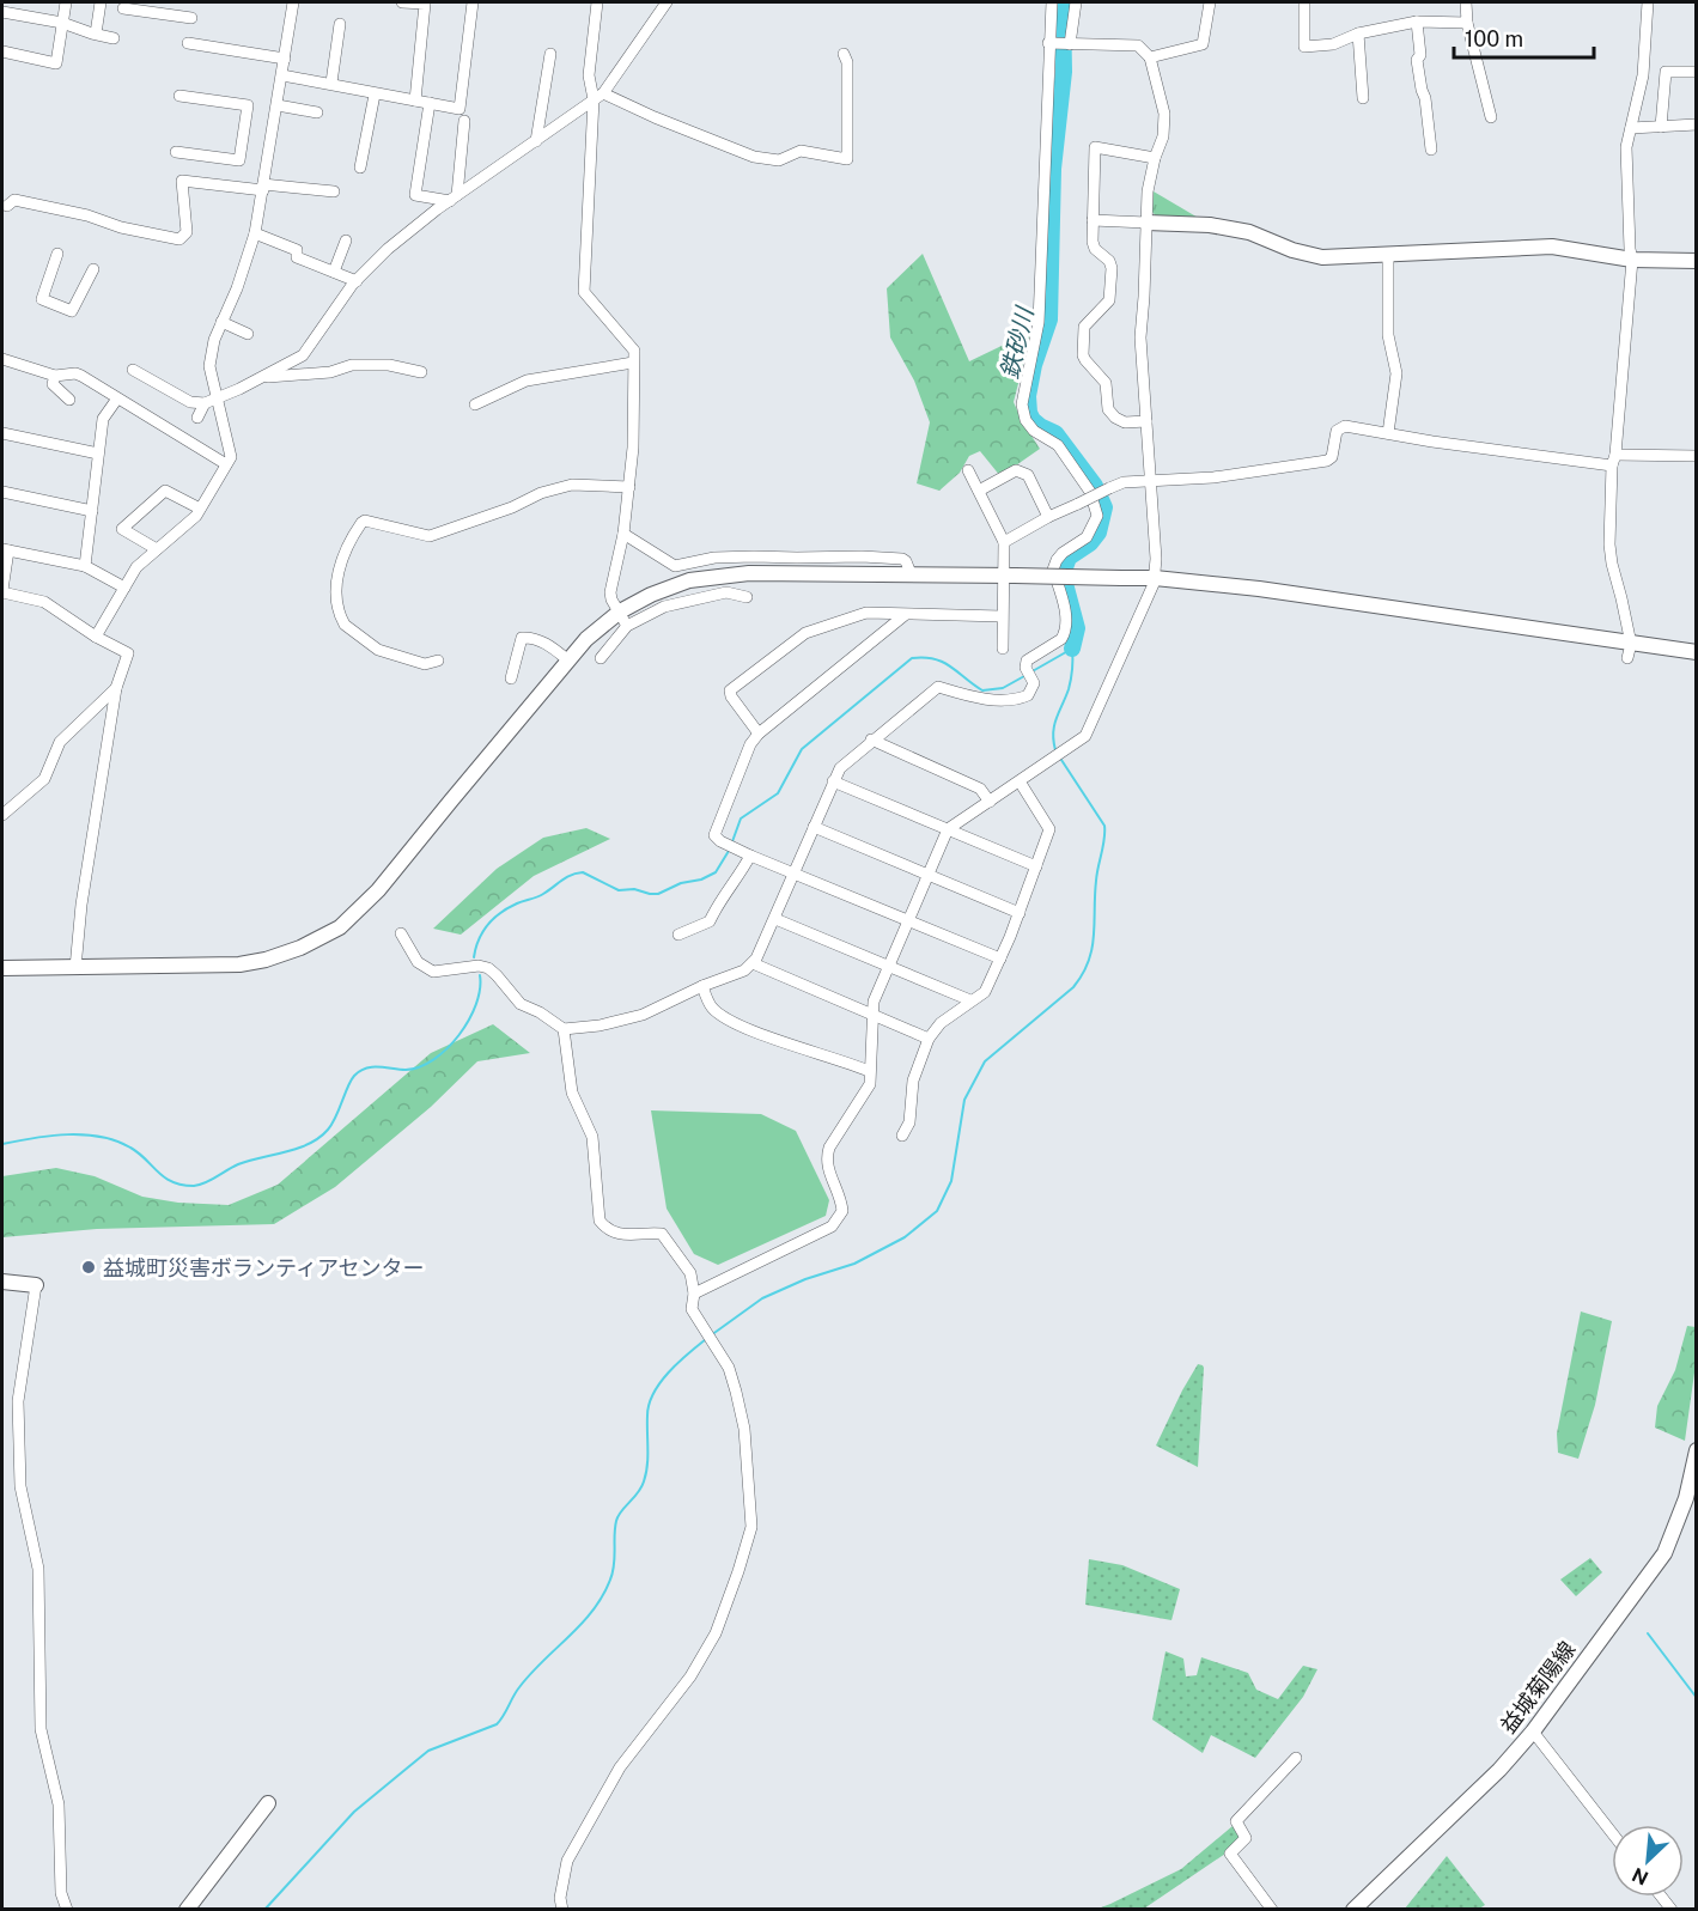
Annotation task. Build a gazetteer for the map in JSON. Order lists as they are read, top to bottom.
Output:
{
  "streets": {
    "street": ["益城菊陽線"]
  },
  "water": ["鉄砂川"],
  "places": ["益城町災害ボランティアセンター"],
  "scale_bar": "100 m",
  "north": "bottom left"
}
